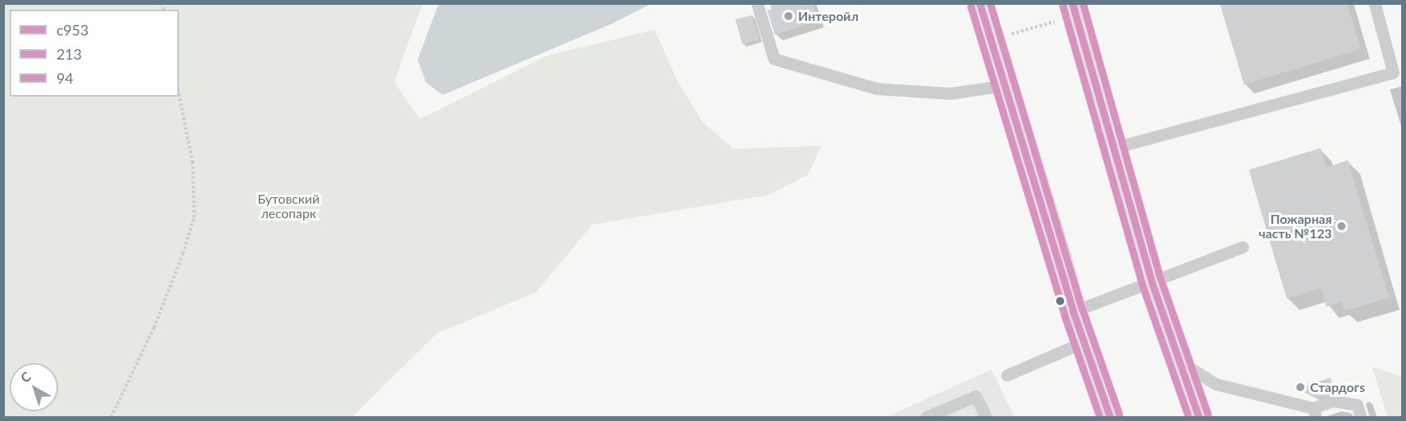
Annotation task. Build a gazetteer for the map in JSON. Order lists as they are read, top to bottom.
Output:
{
  "parks": ["Бутовский лесопарк"],
  "places": ["Интеройл", "Пожарная часть №123", "Стардогs"],
  "lines": ["transit line с953", "transit line 94", "transit line 213"],
  "legend": ["с953", "213", "94"],
  "north": "top left"
}
